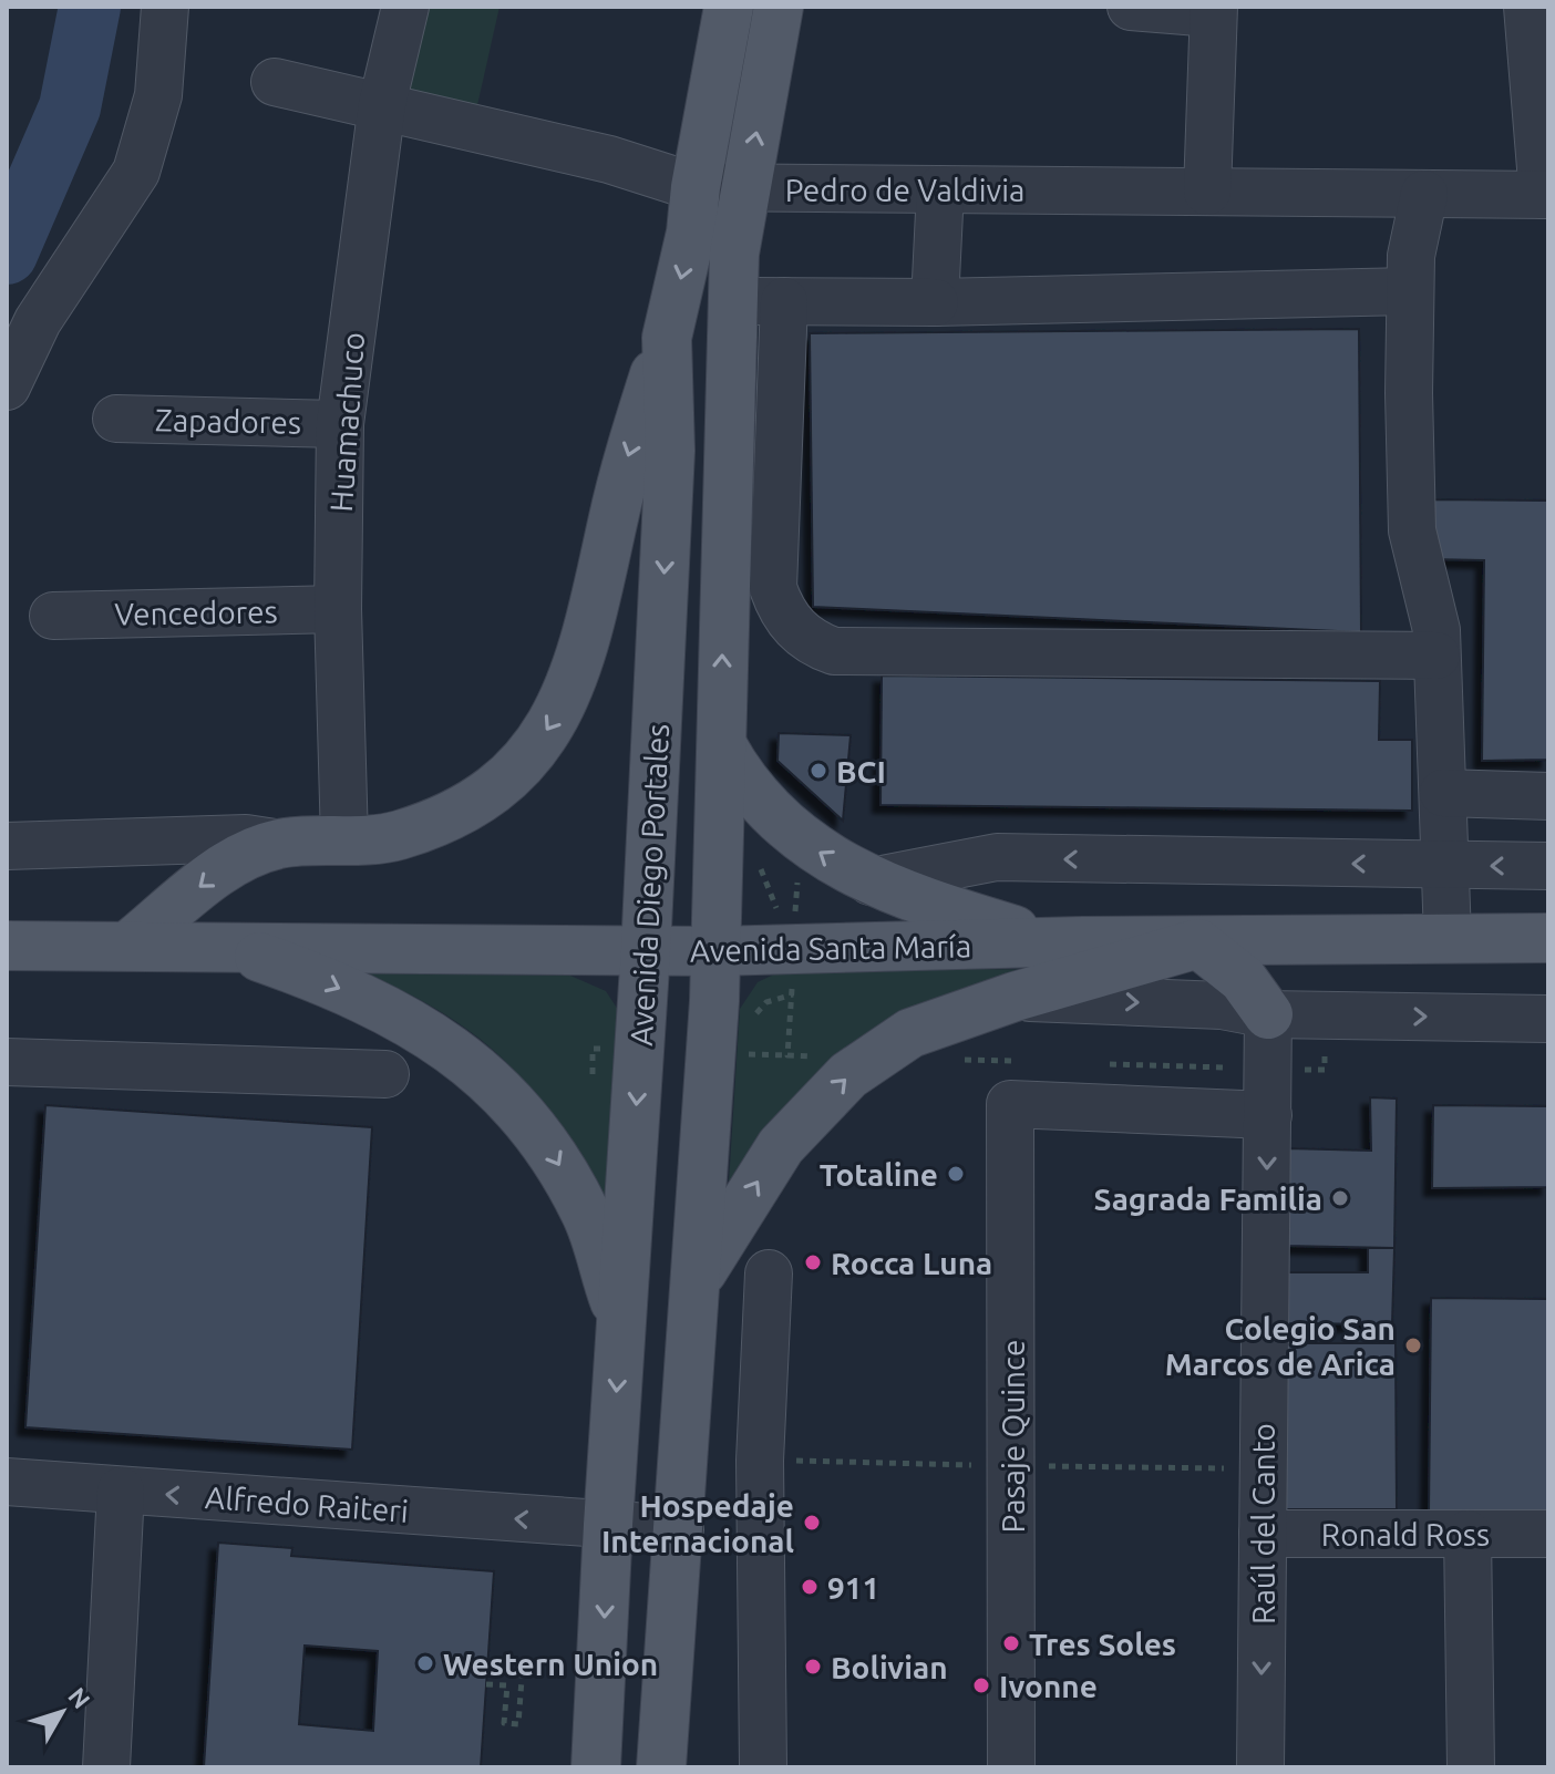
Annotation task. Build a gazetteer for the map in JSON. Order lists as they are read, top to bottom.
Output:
{
  "streets": {
    "main road": ["Avenida Diego Portales", "Avenida Santa María"],
    "street": [
      "Pedro de Valdivia",
      "Zapadores",
      "Huamachuco",
      "Vencedores",
      "Pasaje Quince",
      "Alfredo Raiteri",
      "Raúl del Canto",
      "Ronald Ross"
    ]
  },
  "crossings": [
    ["Pedro de Valdivia", "Huamachuco"],
    ["Pedro de Valdivia", "Avenida Diego Portales"],
    ["Zapadores", "Huamachuco"],
    ["Huamachuco", "Vencedores"],
    ["Avenida Diego Portales", "Avenida Santa María"],
    ["Avenida Diego Portales", "Alfredo Raiteri"],
    ["Raúl del Canto", "Ronald Ross"]
  ],
  "one_way": ["Alfredo Raiteri"],
  "places": [
    "BCI",
    "Totaline",
    "Sagrada Familia",
    "Rocca Luna",
    "Colegio San Marcos de Arica",
    "Hospedaje Internacional",
    "911",
    "Tres Soles",
    "Western Union",
    "Bolivian",
    "Ivonne"
  ],
  "north": "top right"
}
